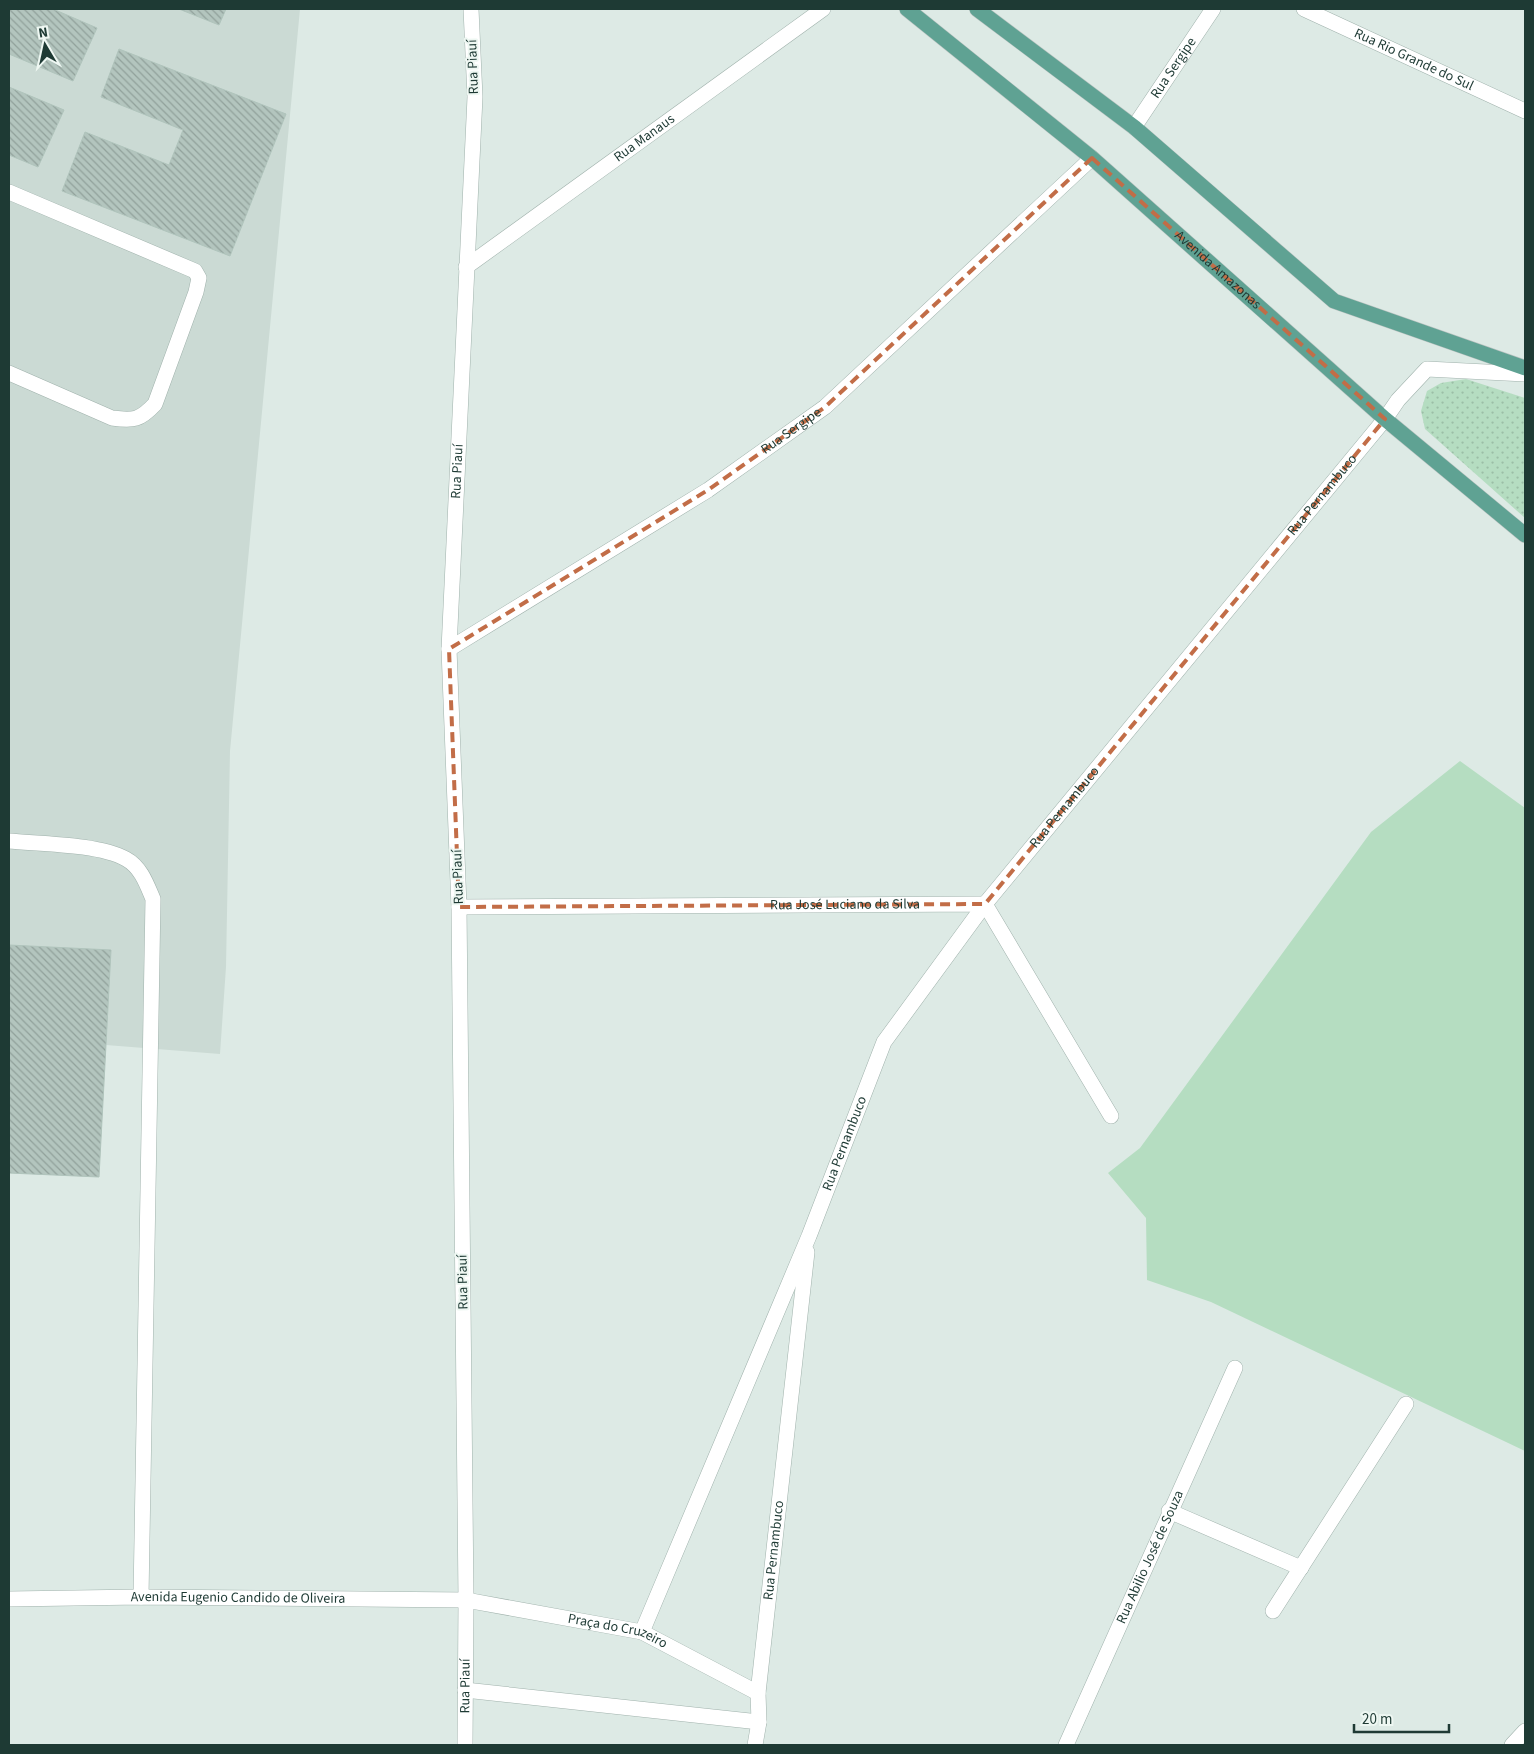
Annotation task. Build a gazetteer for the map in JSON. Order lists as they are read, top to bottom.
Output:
{
  "streets": {
    "main road": ["Avenida Amazonas"],
    "street": [
      "Rua Rio Grande do Sul",
      "Rua Piauí",
      "Rua Sergipe",
      "Rua Manaus",
      "Rua Pernambuco",
      "Rua José Luciano da Silva",
      "Rua Abilio José de Souza",
      "Avenida Eugenio Candido de Oliveira",
      "Praça do Cruzeiro"
    ]
  },
  "crossings": [
    ["Rua Piauí", "Rua Sergipe"],
    ["Rua Piauí", "Rua Manaus"],
    ["Rua Piauí", "Rua José Luciano da Silva"],
    ["Rua Piauí", "Avenida Eugenio Candido de Oliveira"],
    ["Rua Piauí", "Praça do Cruzeiro"],
    ["Rua Sergipe", "Avenida Amazonas"],
    ["Avenida Amazonas", "Rua Pernambuco"],
    ["Rua Pernambuco", "Rua José Luciano da Silva"],
    ["Rua Pernambuco", "Praça do Cruzeiro"],
    ["Avenida Eugenio Candido de Oliveira", "Praça do Cruzeiro"]
  ],
  "scale_bar": "20 m",
  "north": "top"
}
